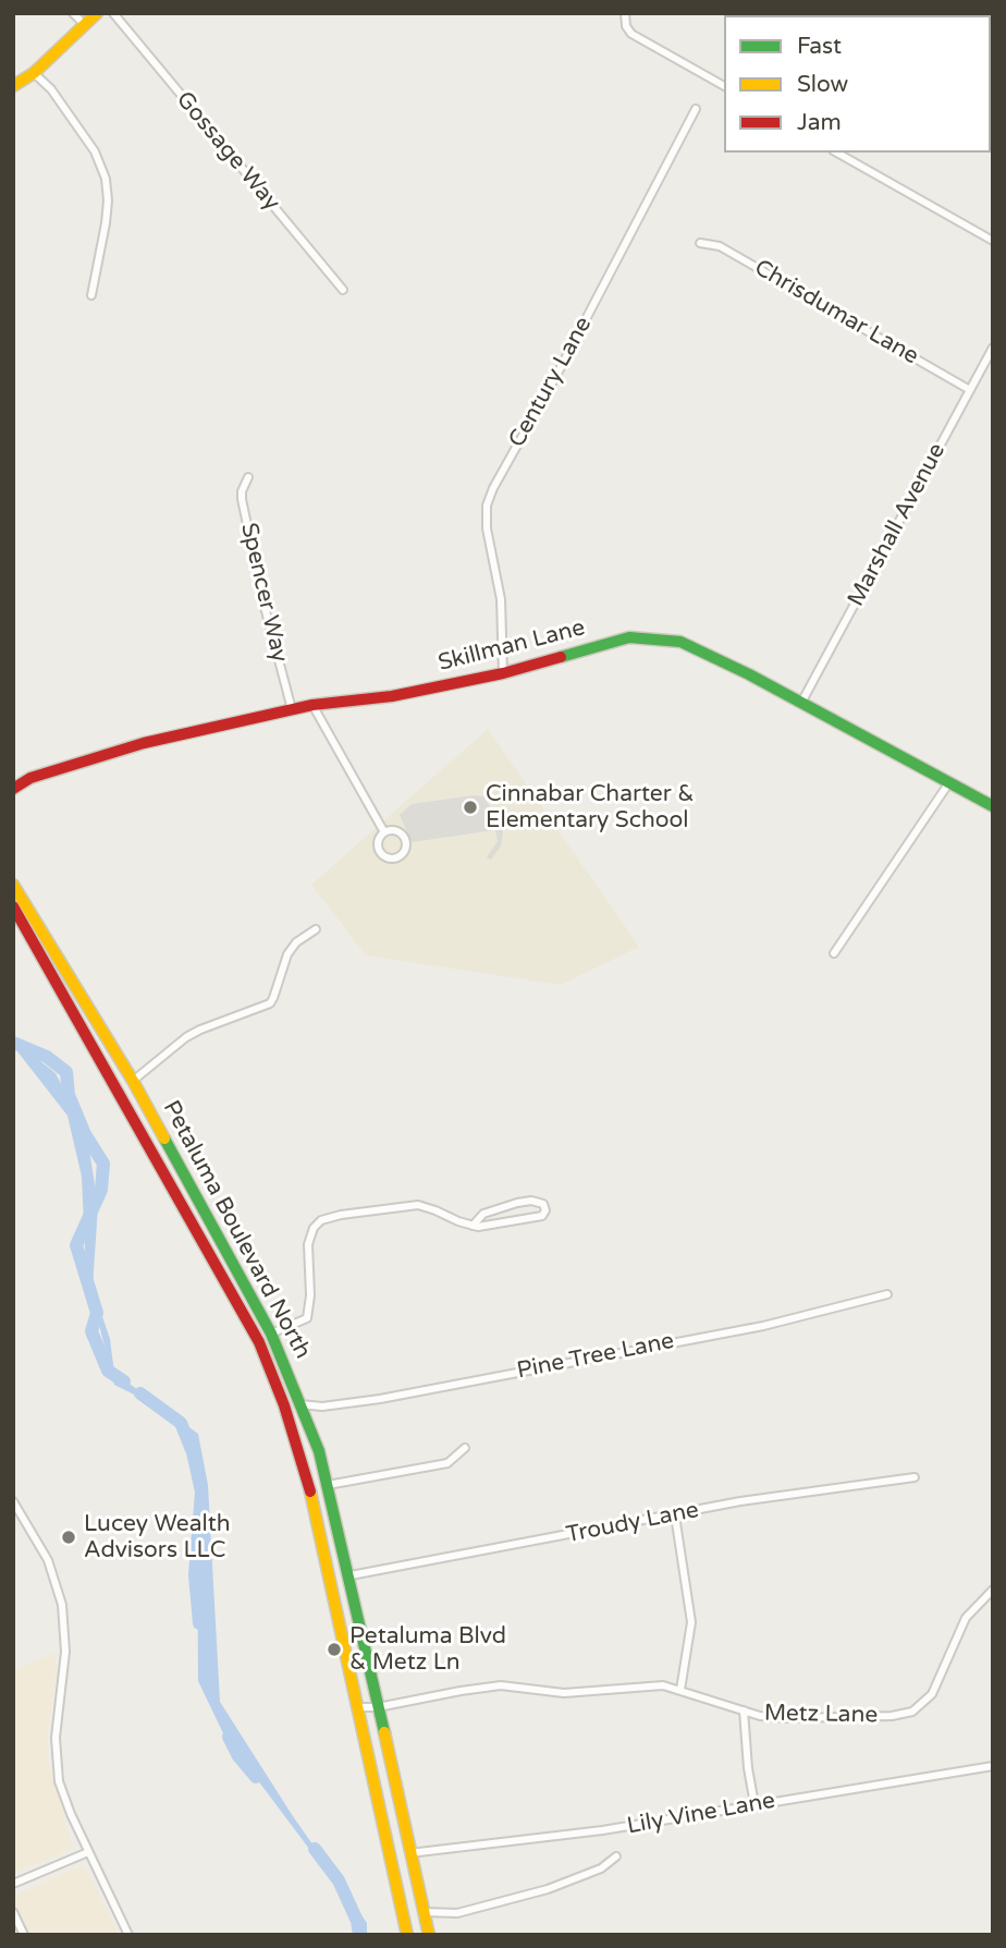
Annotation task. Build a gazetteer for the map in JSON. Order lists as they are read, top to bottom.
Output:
{
  "streets": {
    "main road": ["Skillman Lane", "Petaluma Boulevard North"],
    "street": [
      "Gossage Way",
      "Chrisdumar Lane",
      "Century Lane",
      "Marshall Avenue",
      "Spencer Way",
      "Pine Tree Lane",
      "Troudy Lane",
      "Metz Lane",
      "Lily Vine Lane"
    ]
  },
  "crossings": [
    ["Chrisdumar Lane", "Marshall Avenue"],
    ["Century Lane", "Skillman Lane"],
    ["Marshall Avenue", "Skillman Lane"],
    ["Spencer Way", "Skillman Lane"],
    ["Petaluma Boulevard North", "Pine Tree Lane"],
    ["Petaluma Boulevard North", "Troudy Lane"],
    ["Petaluma Boulevard North", "Metz Lane"],
    ["Petaluma Boulevard North", "Lily Vine Lane"]
  ],
  "places": ["Cinnabar Charter & Elementary School", "Lucey Wealth Advisors LLC", "Petaluma Blvd & Metz Ln"],
  "legend": ["Fast", "Slow", "Jam"]
}
